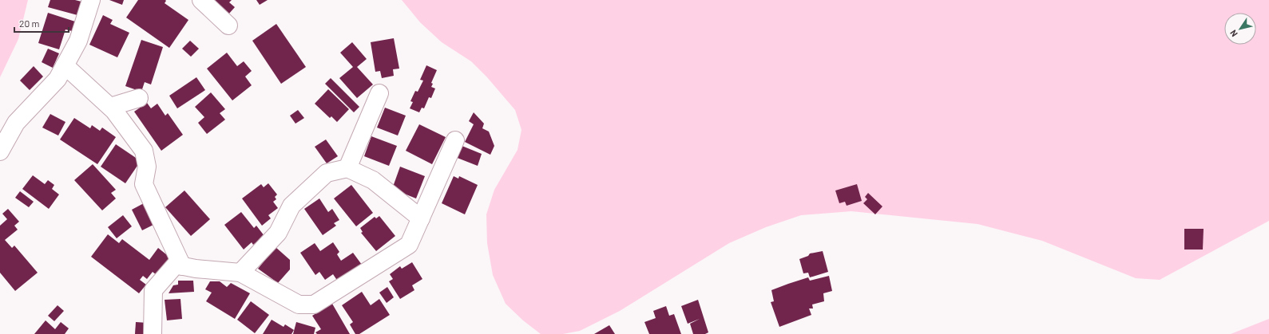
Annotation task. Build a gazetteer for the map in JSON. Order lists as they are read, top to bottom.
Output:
{
  "scale_bar": "20 m",
  "north": "bottom left"
}
